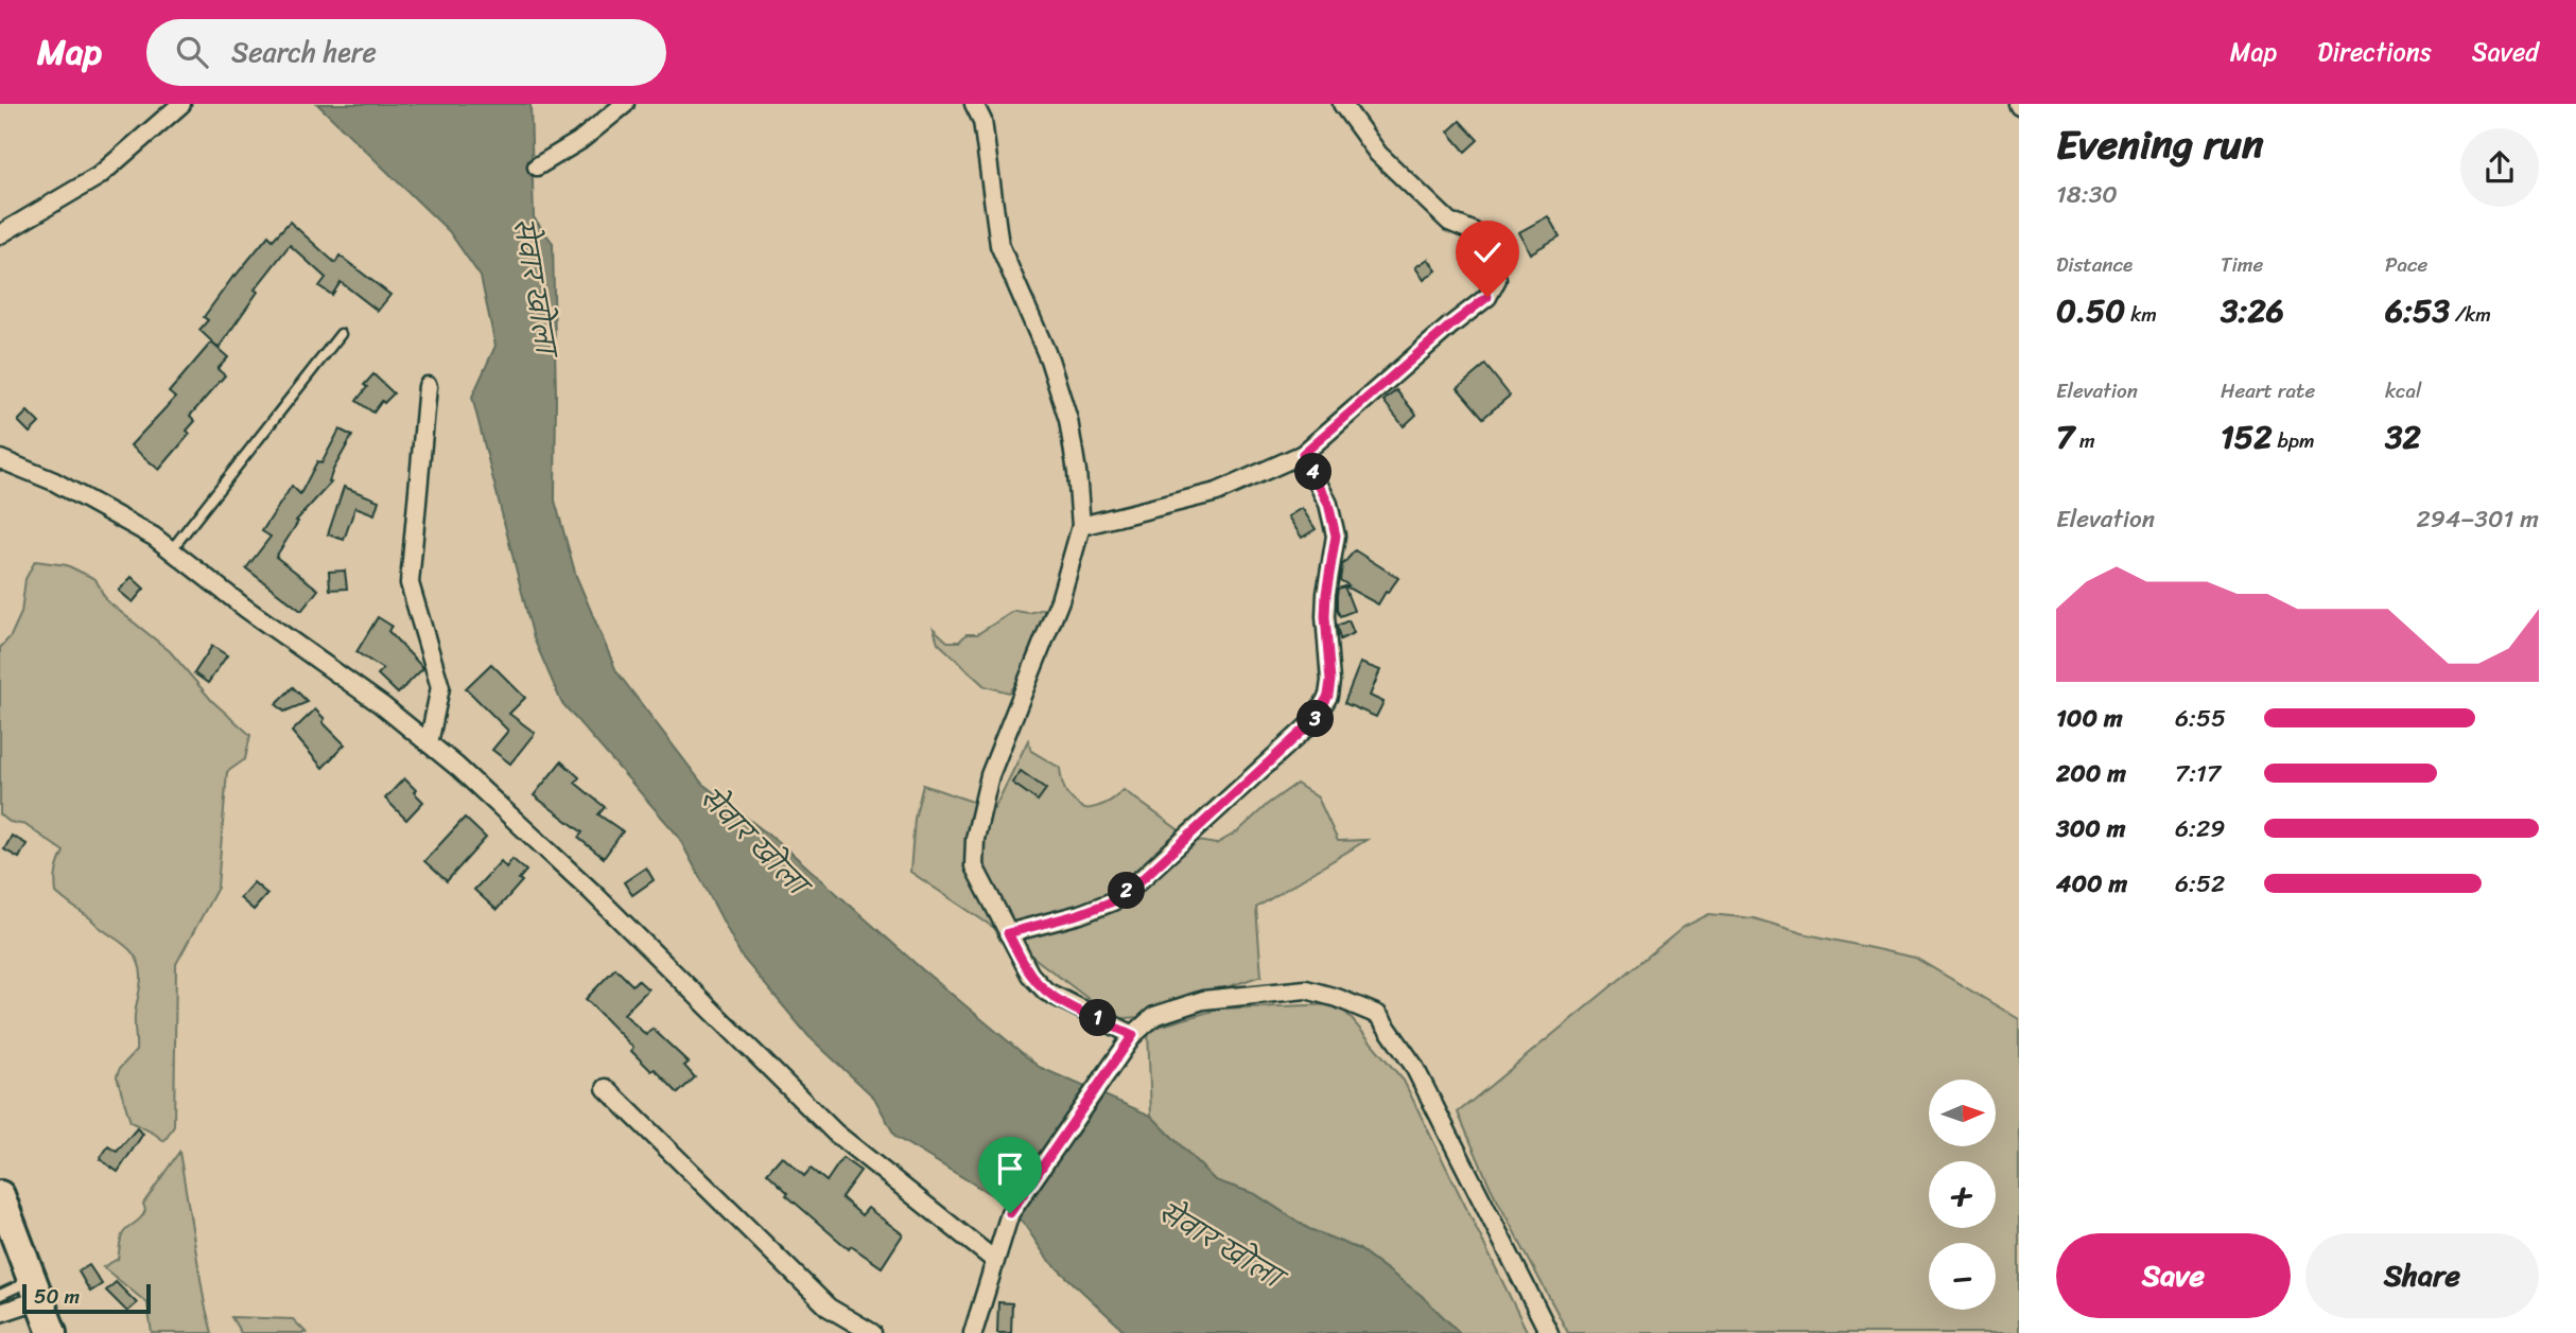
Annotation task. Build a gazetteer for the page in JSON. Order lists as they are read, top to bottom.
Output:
{
  "water": ["सेवार खोला"],
  "scale_bar": "50 m",
  "north": "right",
  "page": {
    "header": "Map",
    "search": "Search here",
    "nav": ["Map", "Directions", "Saved"],
    "heading": ["Evening run", "18:30"],
    "stats": [
      ["Distance", "0.50 km"],
      ["Time", "3:26"],
      ["Pace", "6:53 /km"],
      ["Elevation", "7 m"],
      ["Heart rate", "152 bpm"],
      ["kcal", "32"]
    ],
    "pins": [
      "4",
      "3",
      "2",
      "1"
    ],
    "chart": ["Elevation", "294–301 m"],
    "list": [
      {
        "name": "100 m",
        "note": "6:55"
      },
      {
        "name": "200 m",
        "note": "7:17"
      },
      {
        "name": "300 m",
        "note": "6:29"
      },
      {
        "name": "400 m",
        "note": "6:52"
      }
    ],
    "map_buttons": ["+", "−"],
    "buttons": ["Save", "Share"],
    "scale": "50 m"
  }
}
